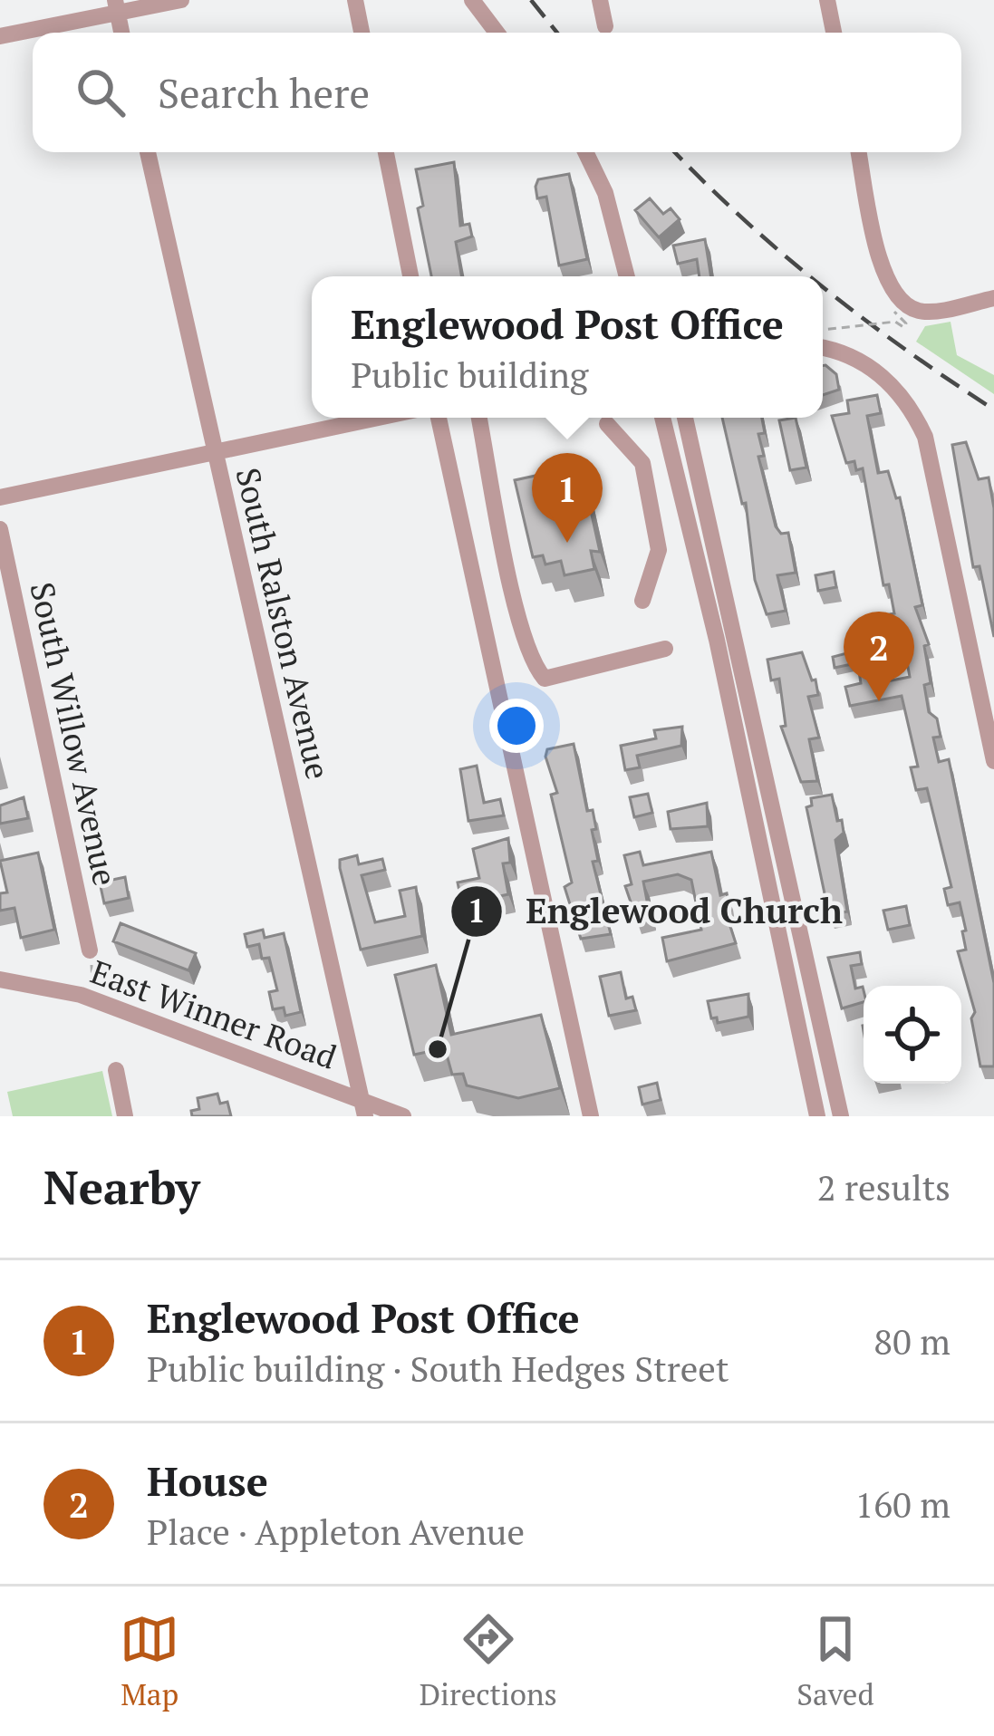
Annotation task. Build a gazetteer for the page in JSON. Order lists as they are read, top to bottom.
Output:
{
  "streets": {
    "street": ["South Ralston Avenue", "South Willow Avenue", "East Winner Road"]
  },
  "crossings": [
    ["South Ralston Avenue", "East Winner Road"]
  ],
  "places": ["Englewood Church"],
  "page": {
    "search": "Search here",
    "popup": ["Englewood Post Office", "Public building"],
    "pins": ["1", "2"],
    "heading": ["Nearby", "2 results"],
    "list": [
      {
        "mark": "1",
        "name": "Englewood Post Office",
        "note": "Public building · South Hedges Street",
        "value": "80 m"
      },
      {
        "mark": "2",
        "name": "House",
        "note": "Place · Appleton Avenue",
        "value": "160 m"
      }
    ],
    "nav": ["Map", "Directions", "Saved"]
  }
}
